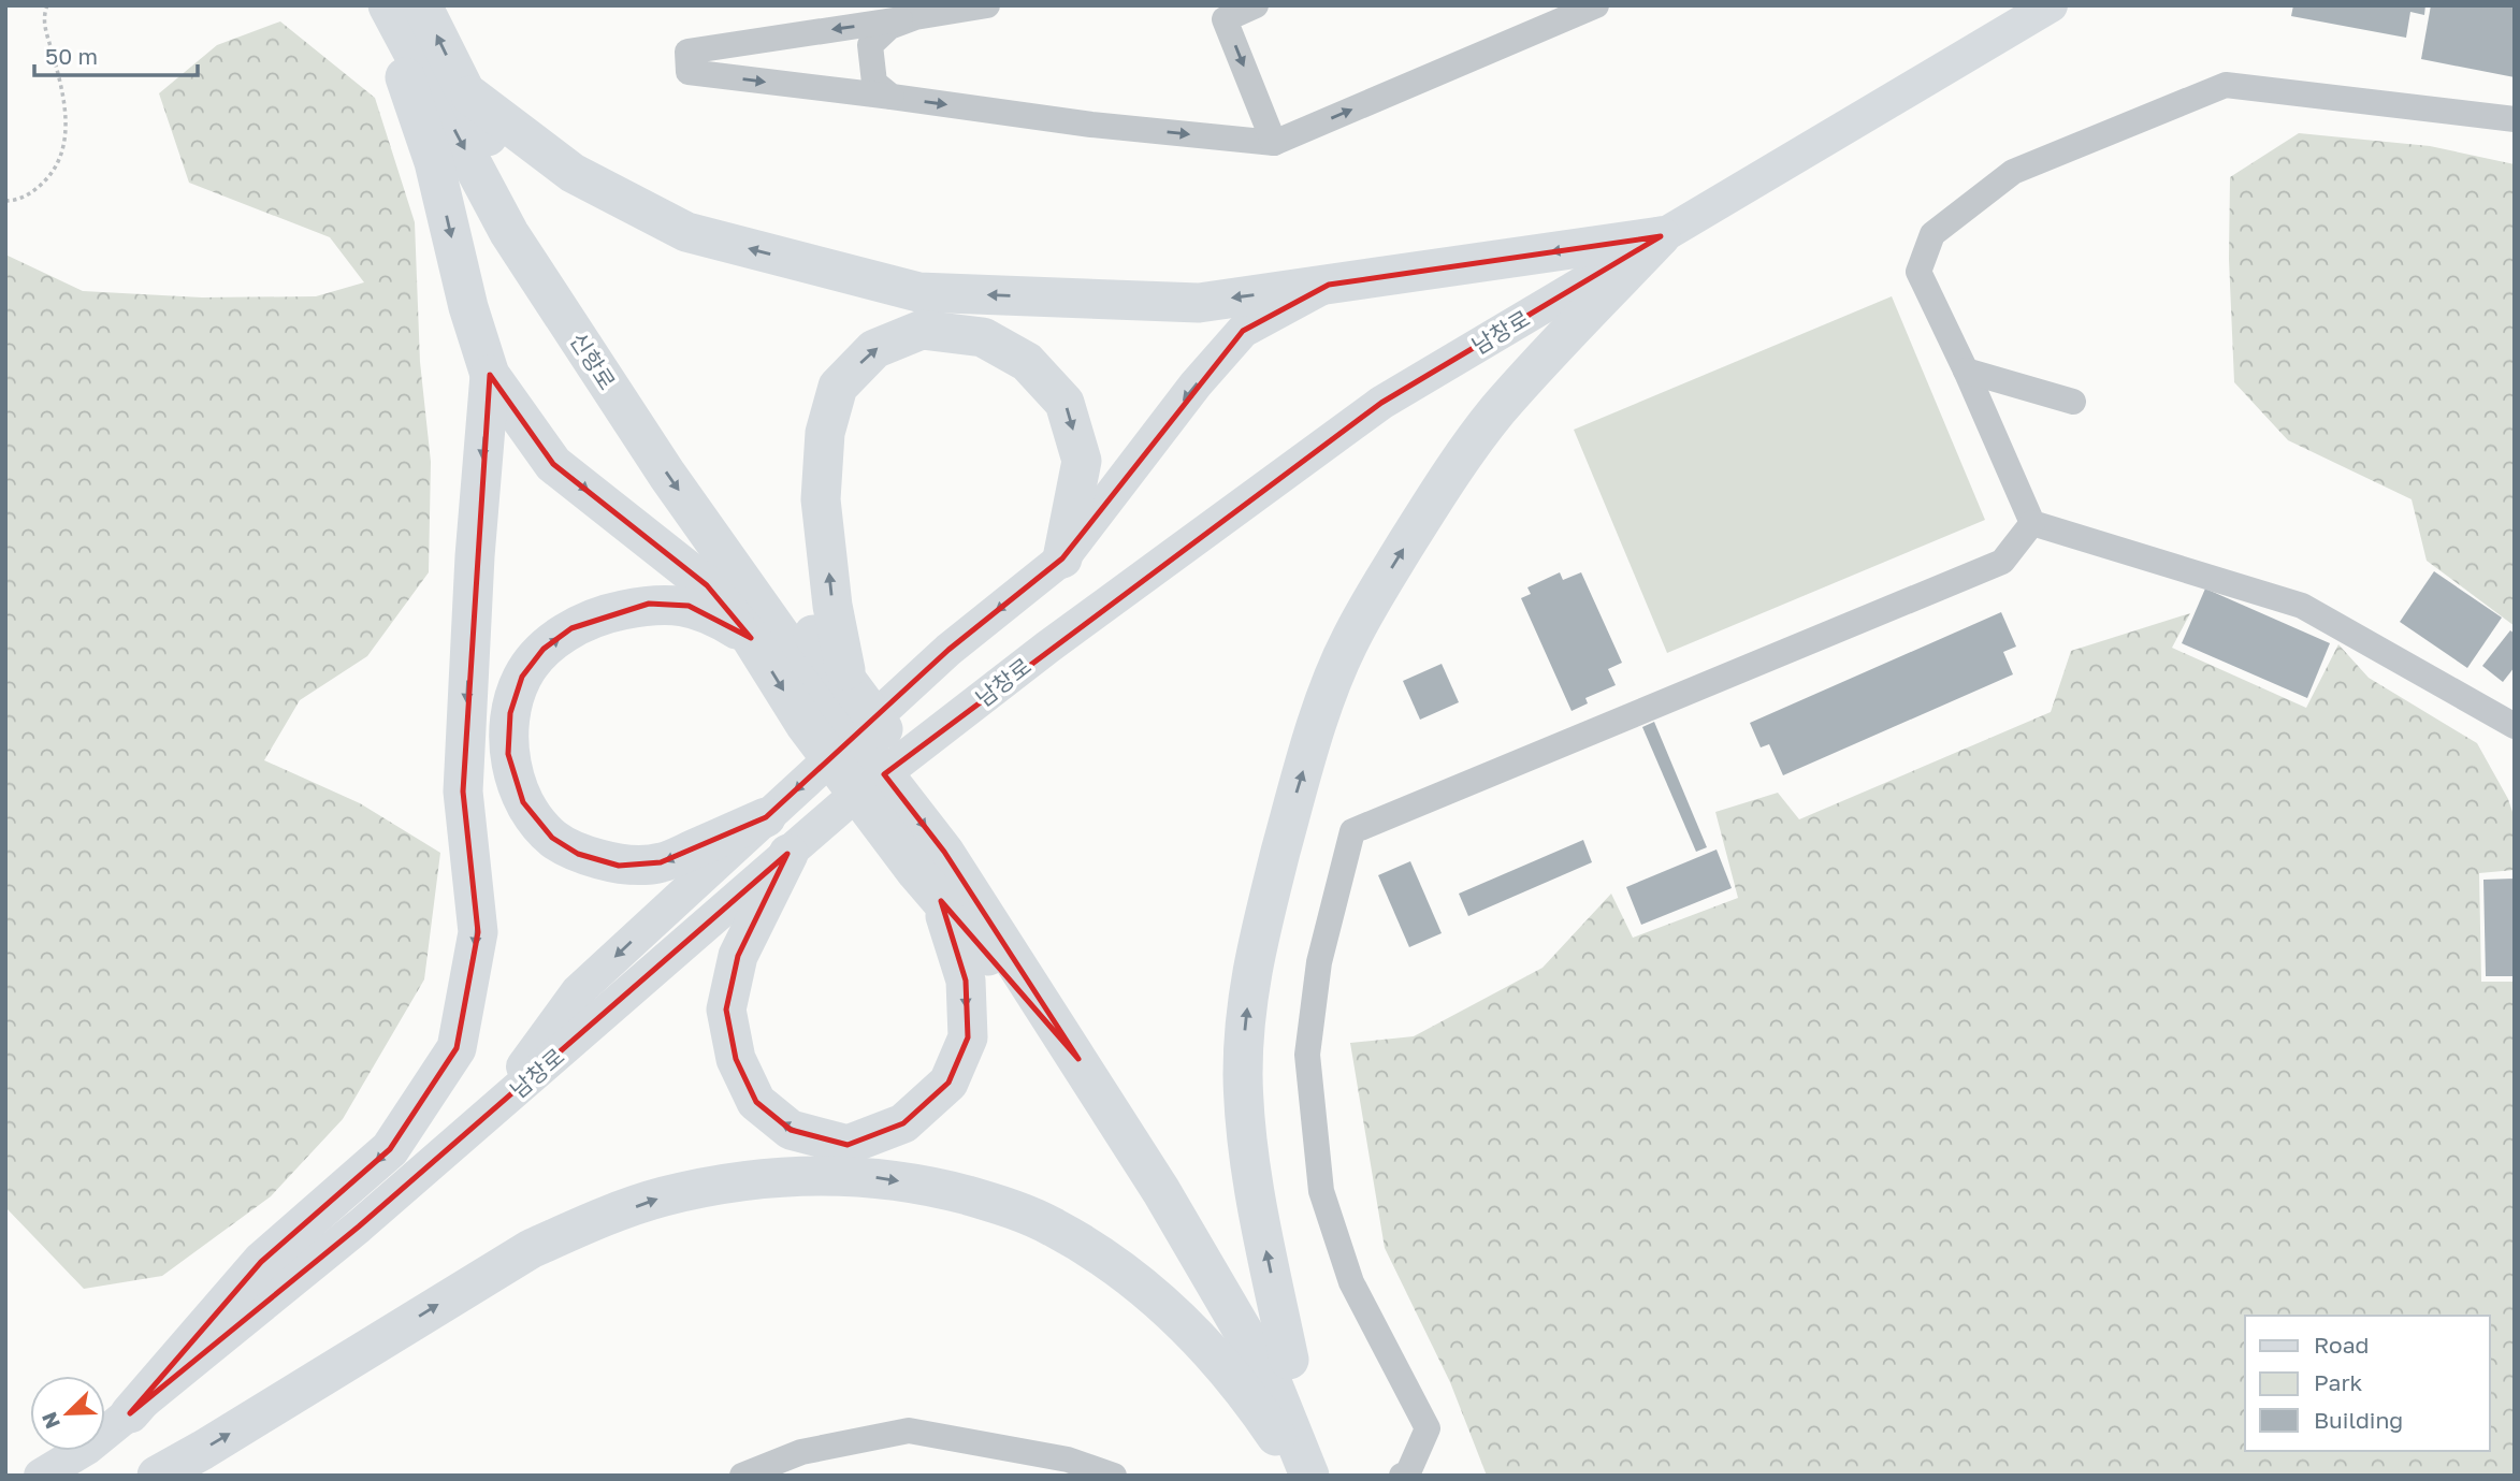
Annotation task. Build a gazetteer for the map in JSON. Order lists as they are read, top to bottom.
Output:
{
  "streets": {
    "highway": ["신항로"],
    "main road": ["남창로"]
  },
  "legend": ["Road", "Park", "Building"],
  "scale_bar": "50 m",
  "north": "bottom left"
}
